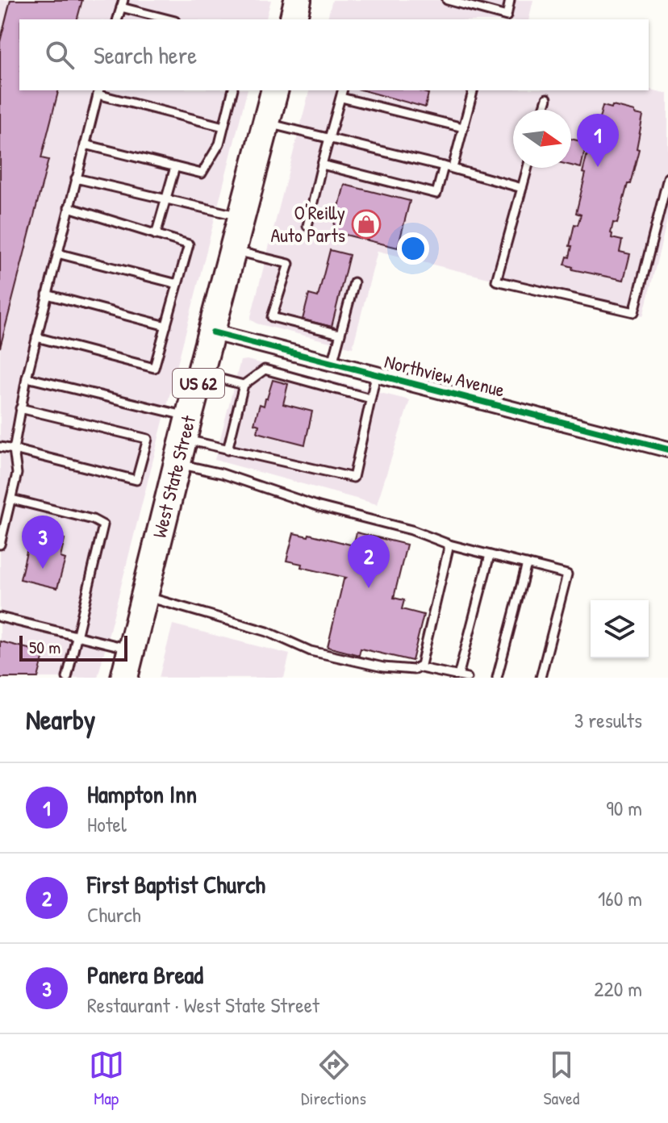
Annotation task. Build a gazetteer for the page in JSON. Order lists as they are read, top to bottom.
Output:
{
  "streets": {
    "highway": ["US 62", "West State Street"],
    "street": ["Northview Avenue"]
  },
  "crossings": [
    ["Northview Avenue", "West State Street"]
  ],
  "places": {
    "shop": ["O'Reilly Auto Parts"]
  },
  "scale_bar": "50 m",
  "north": "right",
  "page": {
    "search": "Search here",
    "pins": ["1", "3", "2"],
    "scale": "50 m",
    "heading": ["Nearby", "3 results"],
    "list": [
      {
        "mark": "1",
        "name": "Hampton Inn",
        "note": "Hotel",
        "value": "90 m"
      },
      {
        "mark": "2",
        "name": "First Baptist Church",
        "note": "Church",
        "value": "160 m"
      },
      {
        "mark": "3",
        "name": "Panera Bread",
        "note": "Restaurant · West State Street",
        "value": "220 m"
      }
    ],
    "nav": ["Map", "Directions", "Saved"]
  }
}
